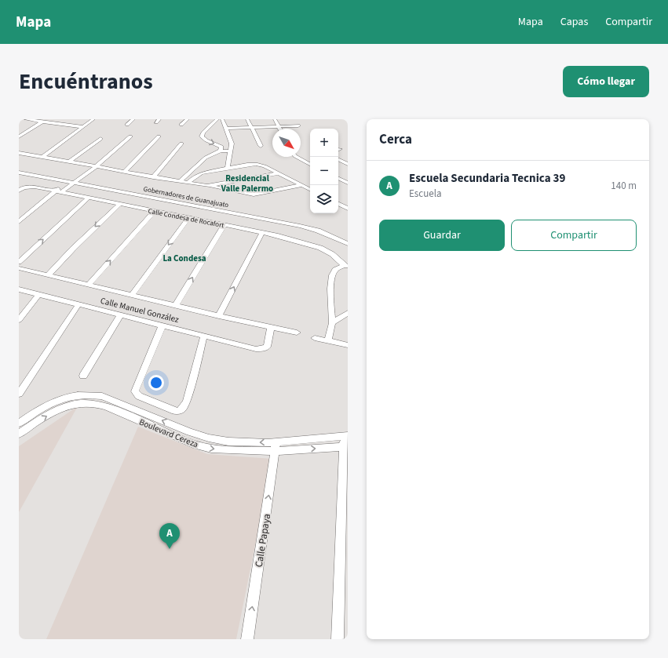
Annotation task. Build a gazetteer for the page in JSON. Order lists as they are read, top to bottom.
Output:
{
  "streets": {
    "street": [
      "Gobernadores de Guanajuato",
      "Calle Condesa de Rocafort",
      "Calle Manuel González",
      "Boulevard Cereza",
      "Calle Papaya"
    ]
  },
  "crossings": [
    ["Boulevard Cereza", "Calle Papaya"]
  ],
  "one_way": ["Calle Papaya"],
  "districts": ["Residencial Valle Palermo", "La Condesa"],
  "north": "bottom right",
  "page": {
    "header": "Mapa",
    "nav": ["Mapa", "Capas", "Compartir"],
    "title": "Encuéntranos",
    "buttons": [
      "Cómo llegar",
      ["Guardar", "Compartir"]
    ],
    "heading": "Cerca",
    "map_buttons": ["+", "−"],
    "list": [
      {
        "mark": "A",
        "name": "Escuela Secundaria Tecnica 39",
        "note": "Escuela",
        "value": "140 m"
      }
    ],
    "pins": "A"
  }
}
